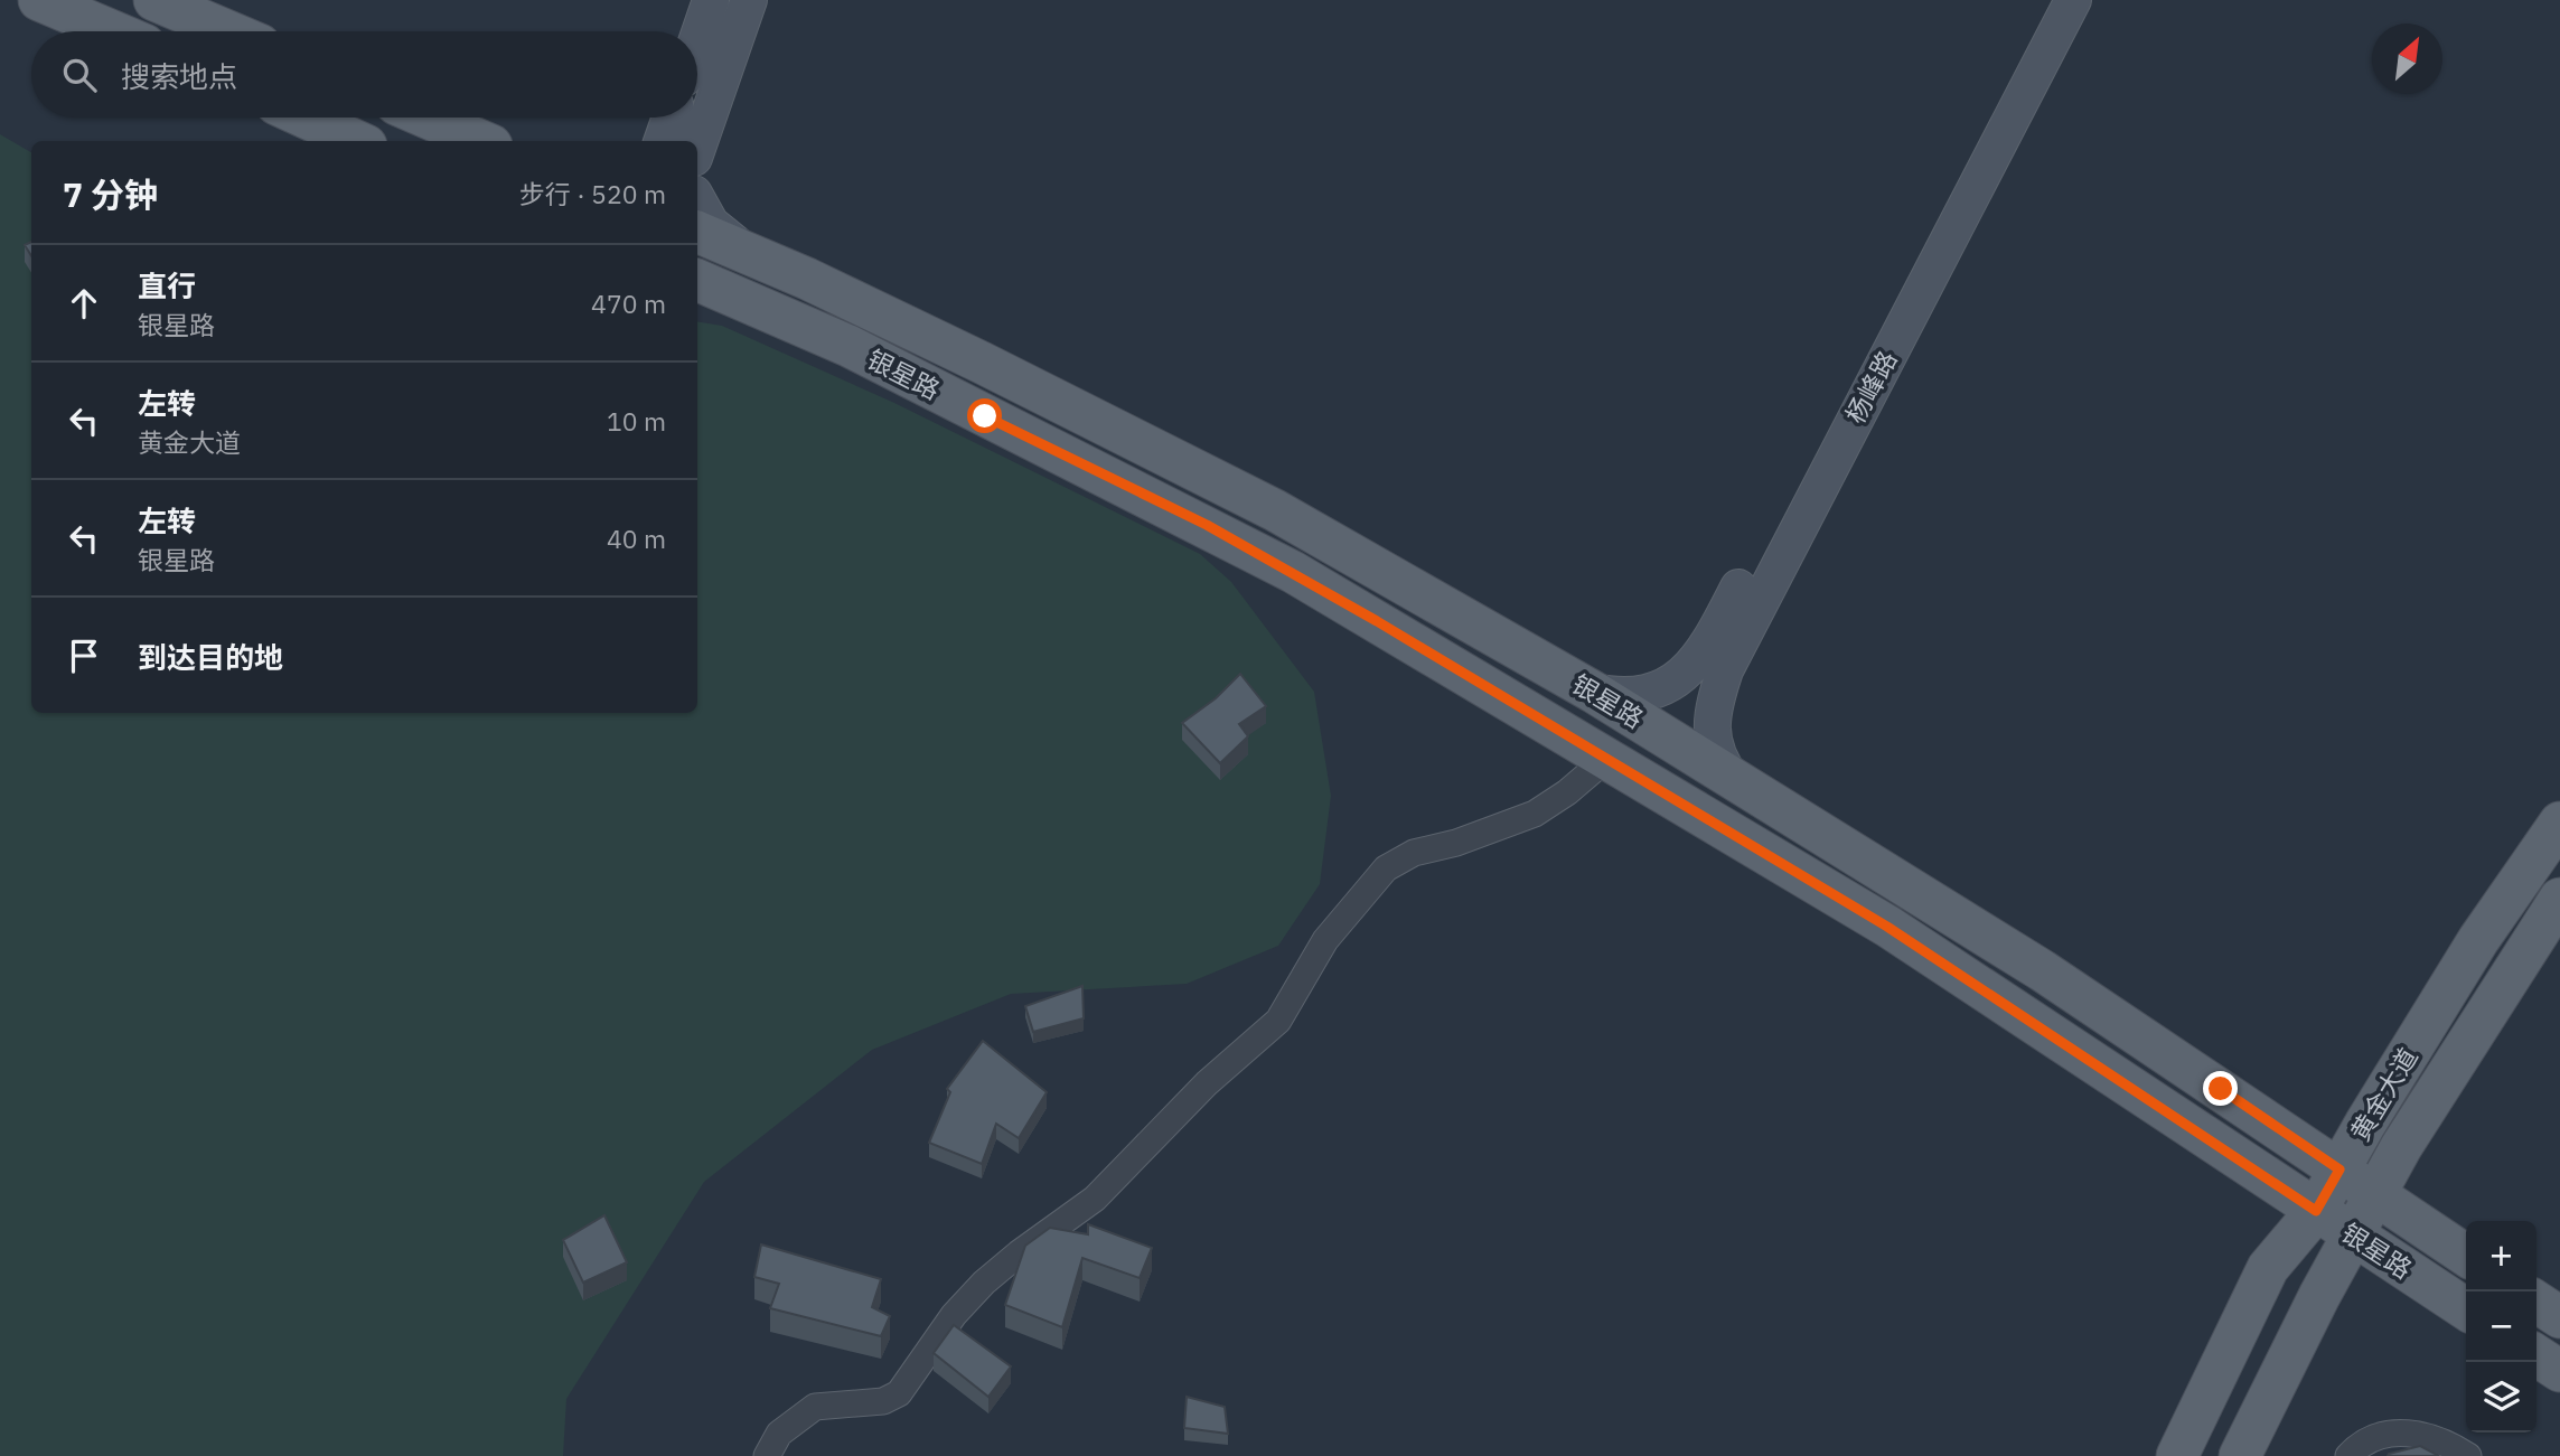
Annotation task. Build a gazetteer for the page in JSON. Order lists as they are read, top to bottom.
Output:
{
  "streets": {
    "main road": ["银星路", "杨峰路", "黄金大道"]
  },
  "crossings": [
    ["银星路", "杨峰路"],
    ["银星路", "黄金大道"]
  ],
  "north": "top right",
  "page": {
    "search": "搜索地点",
    "heading": ["7 分钟", "步行 · 520 m"],
    "list": [
      ["直行", "银星路", "470 m"],
      ["左转", "黄金大道", "10 m"],
      ["左转", "银星路", "40 m"],
      "到达目的地"
    ],
    "map_buttons": ["+", "−"]
  }
}
